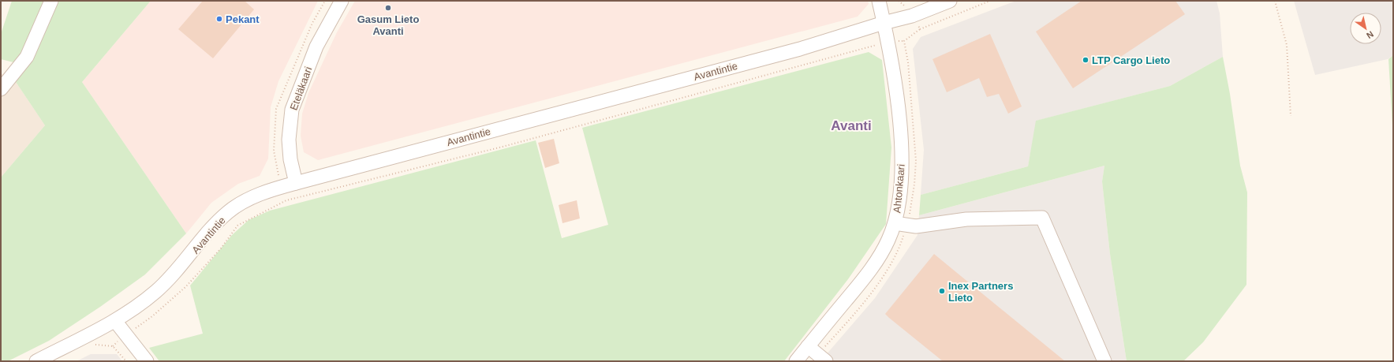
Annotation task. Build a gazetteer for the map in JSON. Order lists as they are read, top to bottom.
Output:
{
  "streets": {
    "street": ["Avantintie", "Eteläkaari", "Ahtonkaari"]
  },
  "crossings": [
    ["Avantintie", "Eteläkaari"],
    ["Avantintie", "Ahtonkaari"]
  ],
  "districts": ["Avanti"],
  "places": [
    "Gasum Lieto Avanti",
    "Pekant",
    "LTP Cargo Lieto",
    "Inex Partners Lieto"
  ],
  "north": "bottom right"
}
